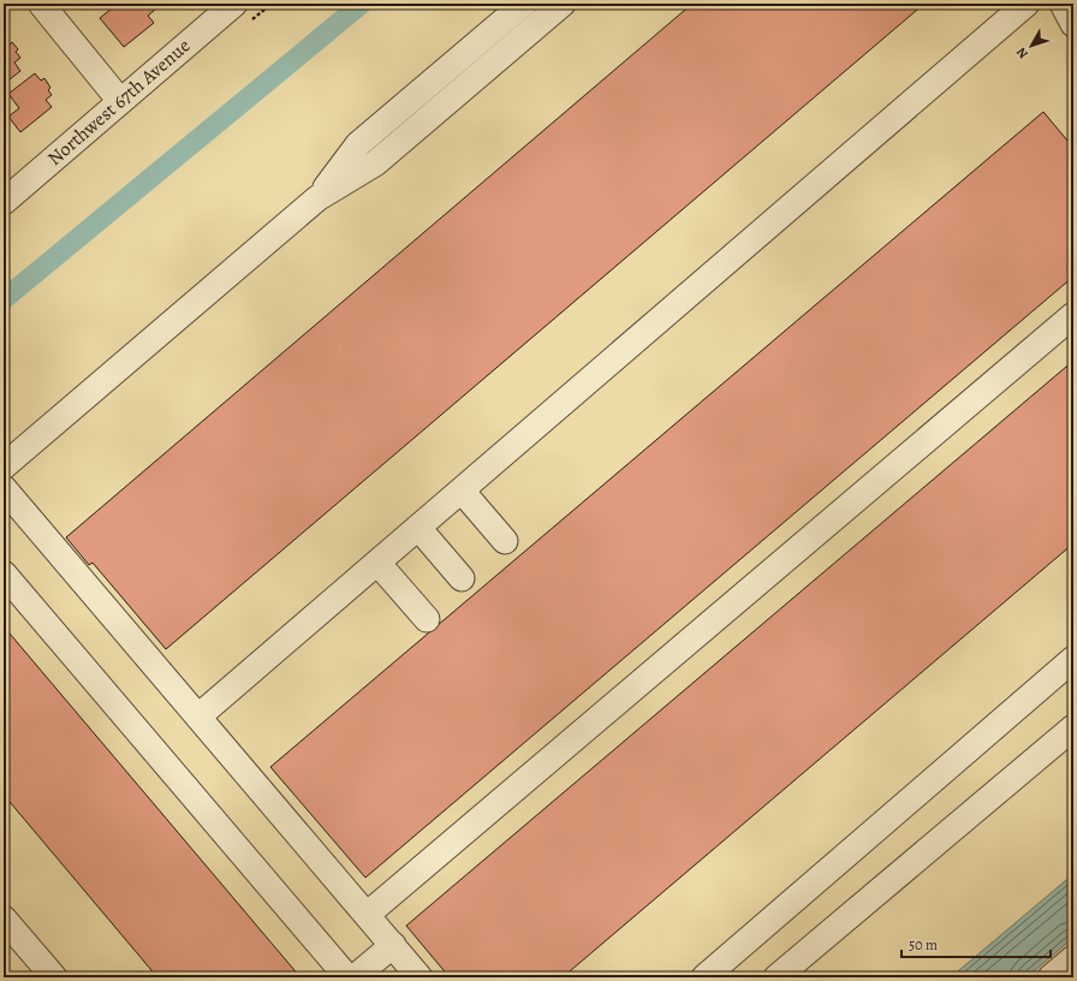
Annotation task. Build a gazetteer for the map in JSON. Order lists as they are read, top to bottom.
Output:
{
  "streets": {
    "street": ["Northwest 67th Avenue"]
  },
  "scale_bar": "50 m",
  "north": "bottom left"
}
